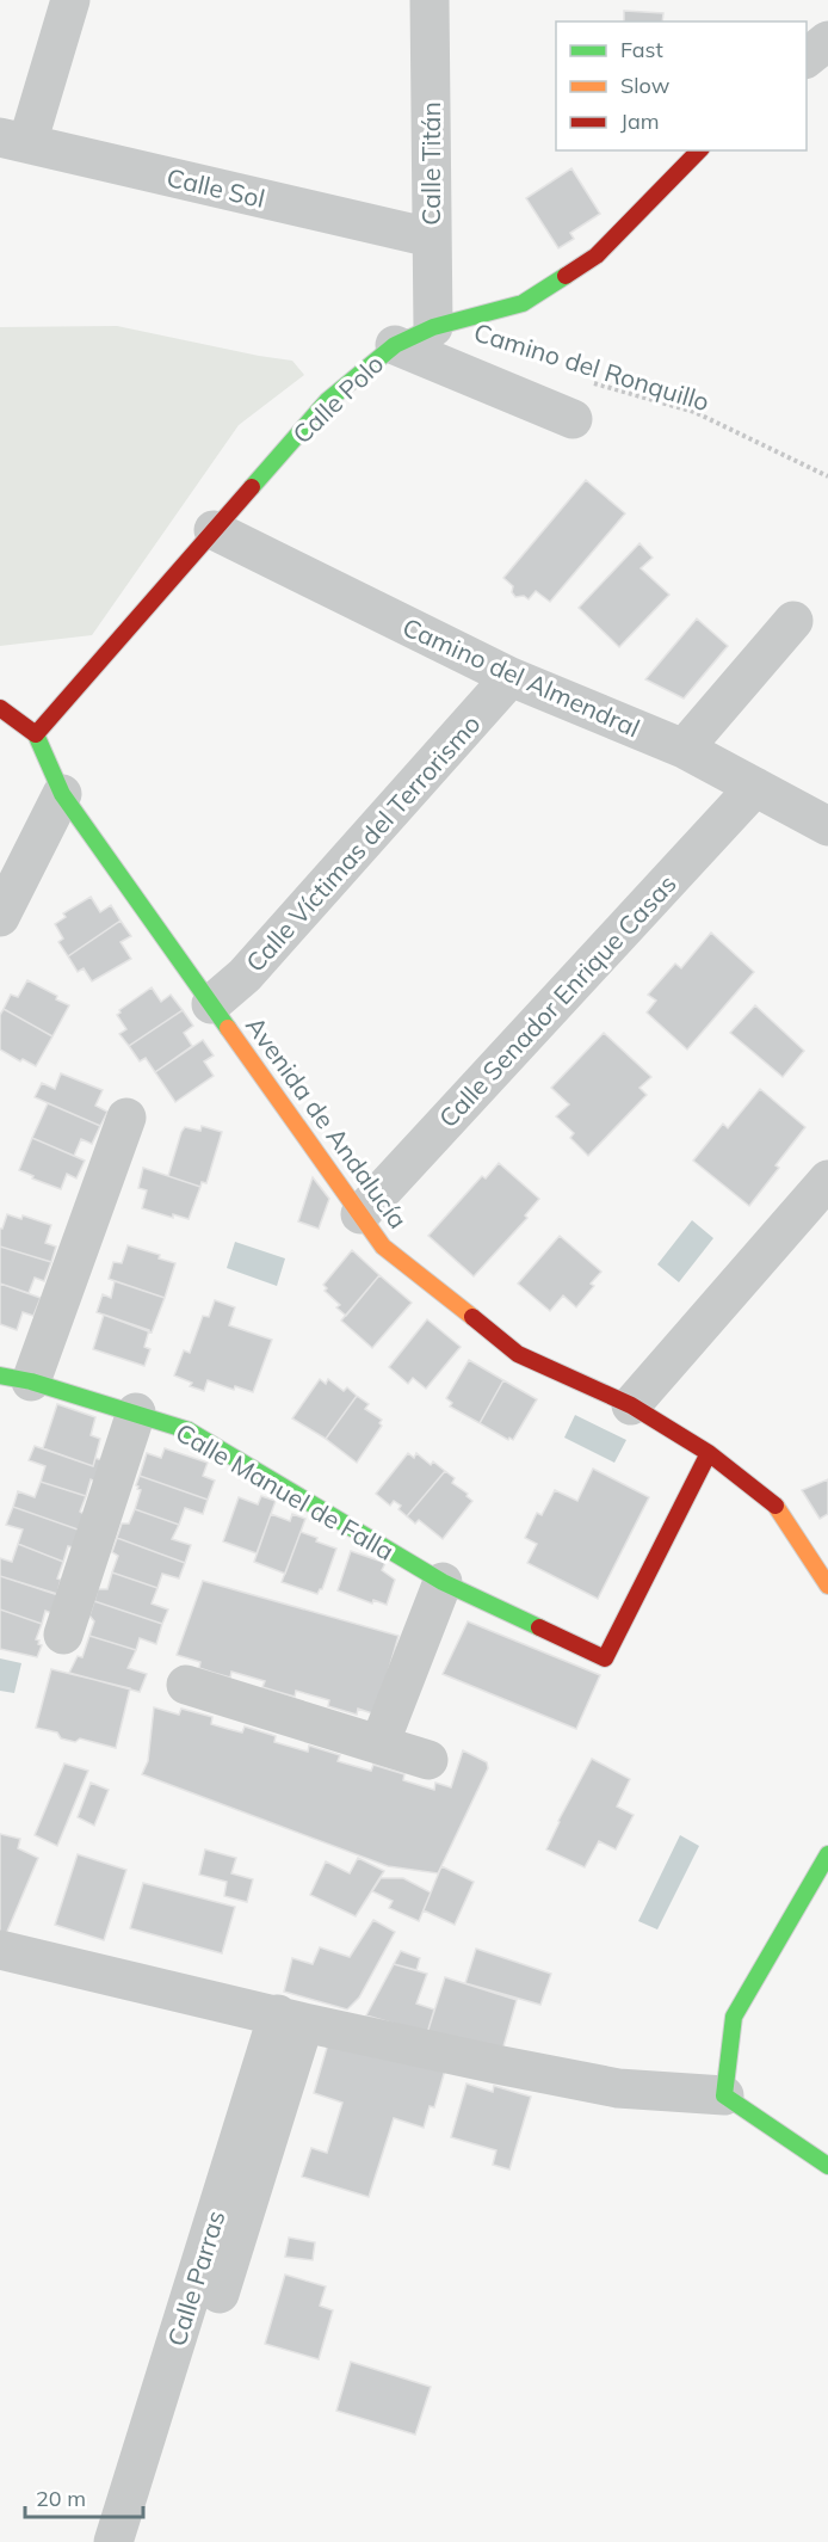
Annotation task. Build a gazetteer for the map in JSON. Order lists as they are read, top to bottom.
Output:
{
  "streets": {
    "street": [
      "Calle Titán",
      "Calle Sol",
      "Calle Polo",
      "Camino del Almendral",
      "Calle Víctimas del Terrorismo",
      "Calle Senador Enrique Casas",
      "Avenida de Andalucía",
      "Calle Manuel de Falla",
      "Calle Parras"
    ],
    "path": ["Camino del Ronquillo"]
  },
  "crossings": [
    ["Calle Titán", "Calle Sol"],
    ["Calle Titán", "Calle Polo"],
    ["Calle Polo", "Camino del Almendral"],
    ["Calle Polo", "Avenida de Andalucía"],
    ["Camino del Almendral", "Calle Víctimas del Terrorismo"],
    ["Camino del Almendral", "Calle Senador Enrique Casas"],
    ["Calle Víctimas del Terrorismo", "Avenida de Andalucía"],
    ["Calle Senador Enrique Casas", "Avenida de Andalucía"],
    ["Avenida de Andalucía", "Calle Manuel de Falla"]
  ],
  "legend": ["Fast", "Slow", "Jam"],
  "scale_bar": "20 m"
}
